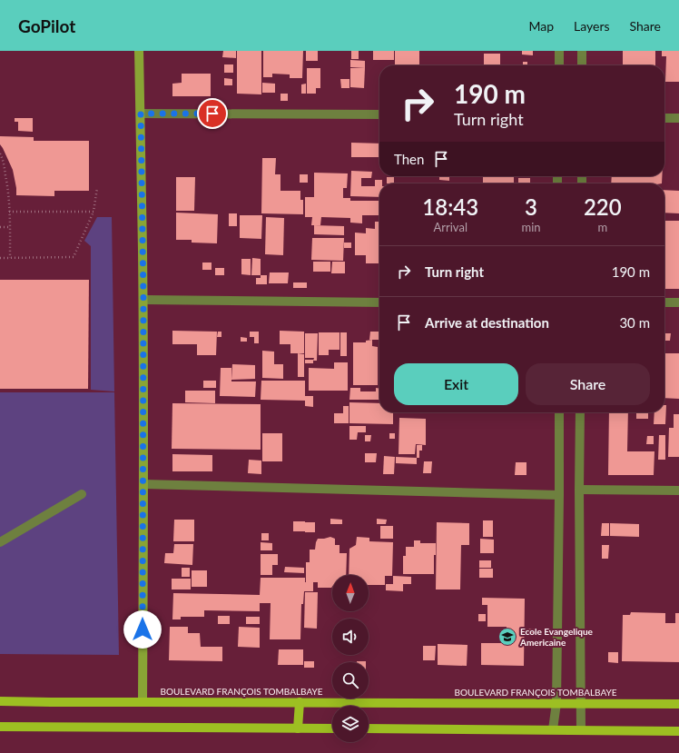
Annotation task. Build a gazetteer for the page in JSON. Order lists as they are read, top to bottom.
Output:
{
  "streets": {
    "main road": ["BOULEVARD FRANÇOIS TOMBALBAYE"]
  },
  "places": {
    "school or university": ["Ecole Evangelique Americaine"]
  },
  "north": "top",
  "page": {
    "header": "GoPilot",
    "nav": ["Map", "Layers", "Share"],
    "turn": ["190 m", "Turn right"],
    "then": "Then",
    "eta": [
      "18:43",
      "Arrival",
      "3",
      "min",
      "220",
      "m"
    ],
    "list": [
      {
        "name": "Turn right",
        "value": "190 m"
      },
      {
        "name": "Arrive at destination",
        "value": "30 m"
      }
    ],
    "buttons": ["Exit", "Share"]
  }
}
